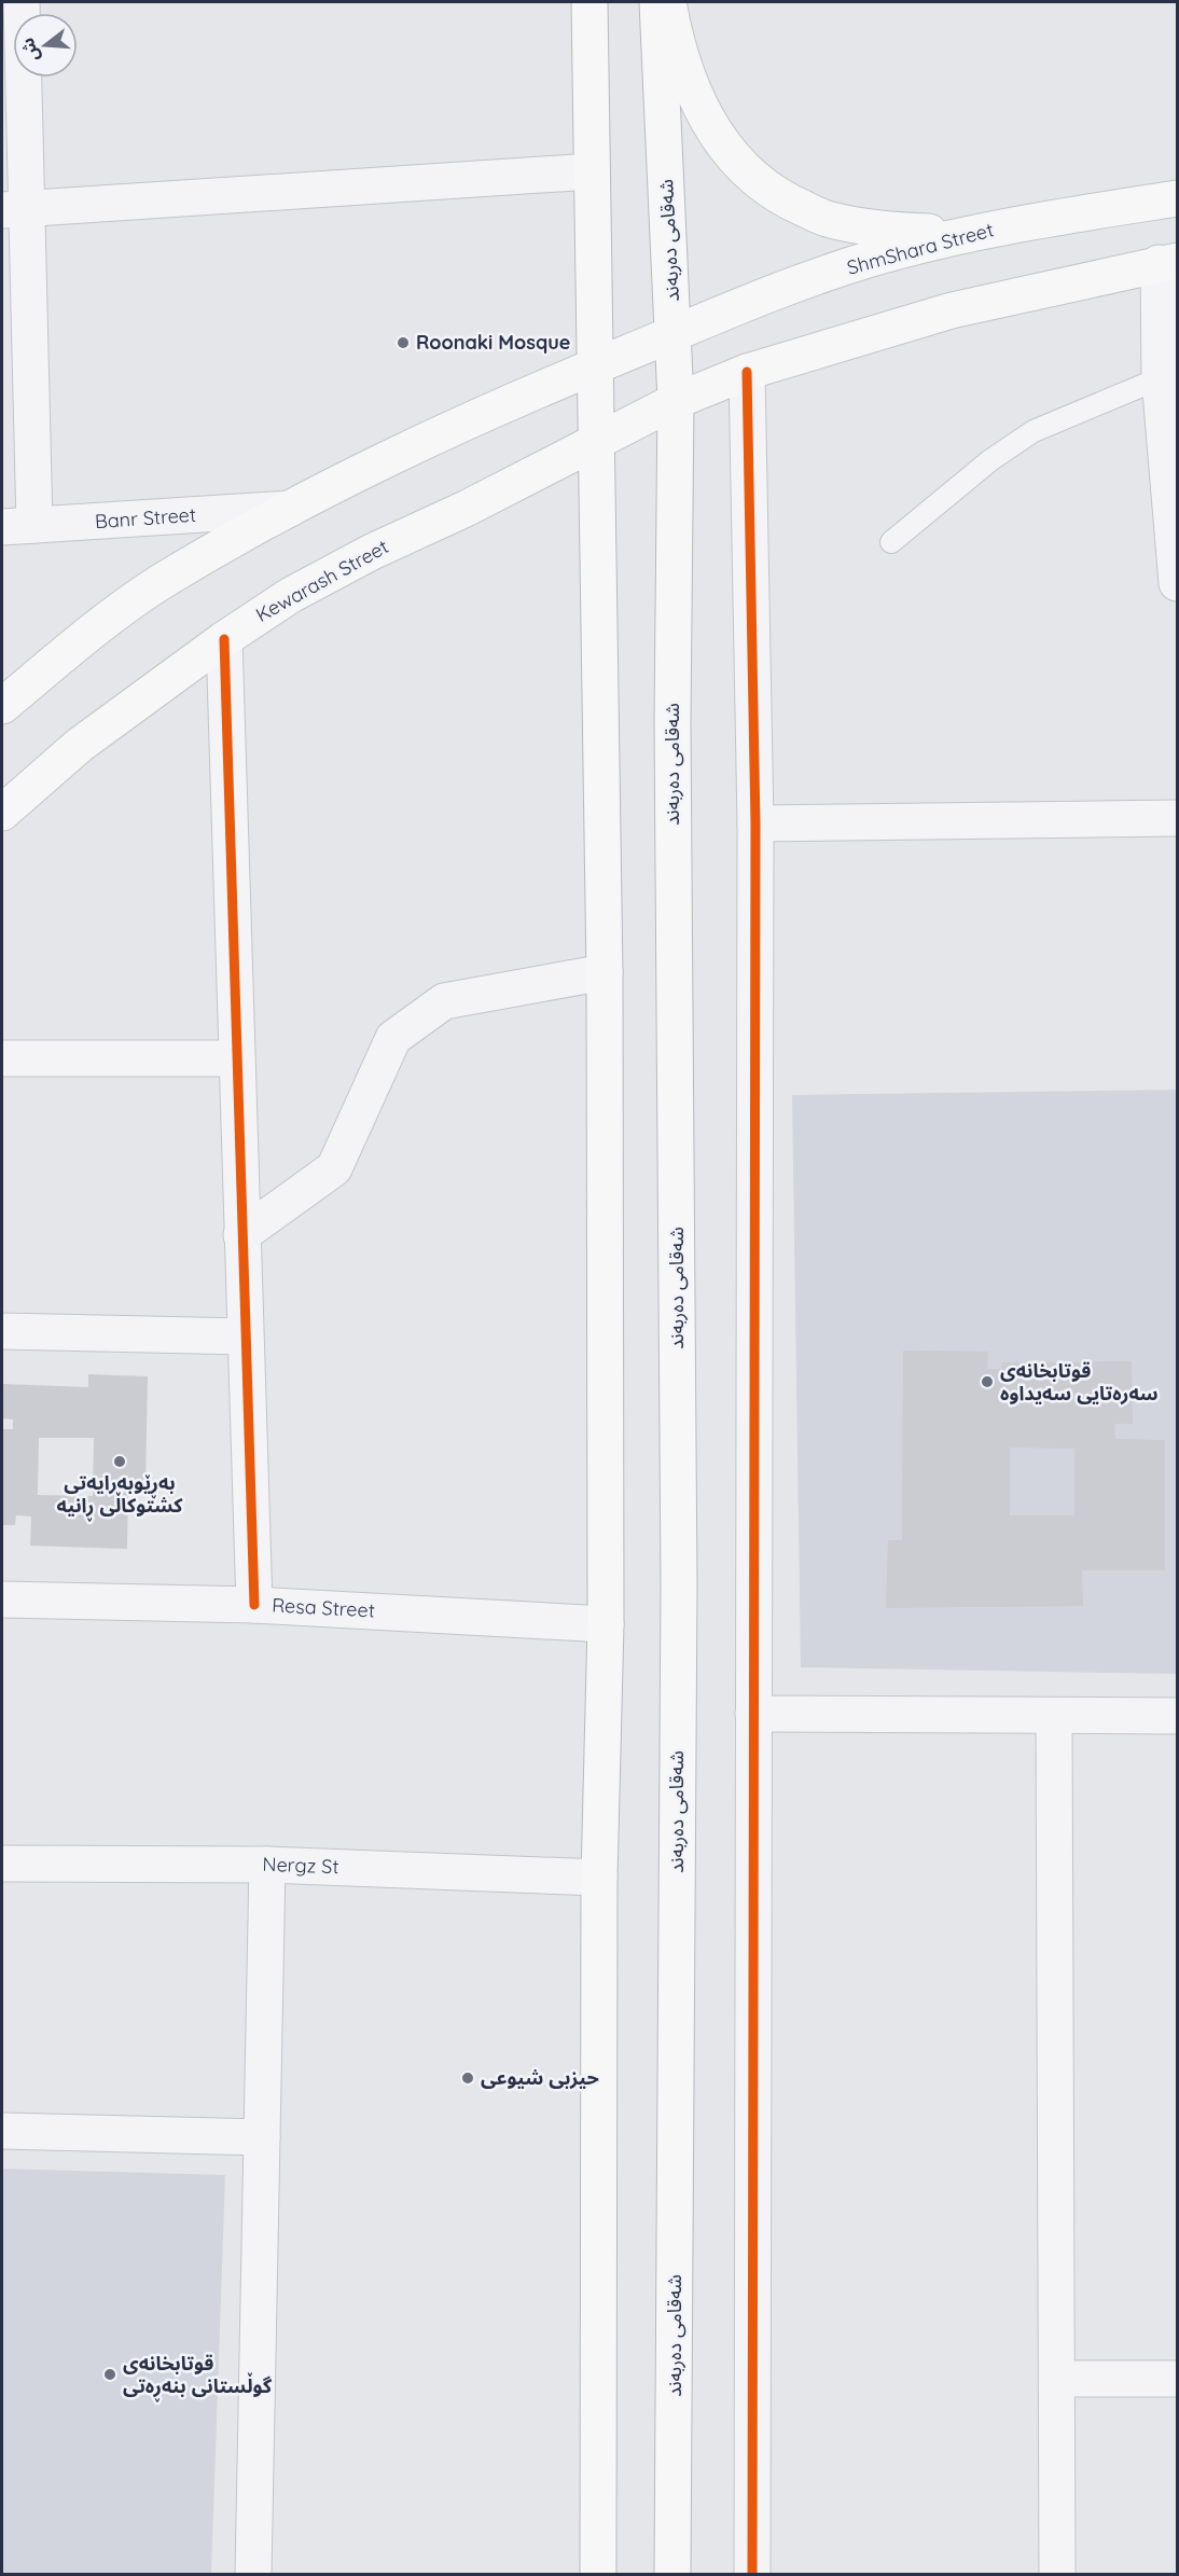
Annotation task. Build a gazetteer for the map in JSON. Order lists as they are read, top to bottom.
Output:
{
  "streets": {
    "main road": ["شەقامی دەربەند", "ShmShara Street", "Kewarash Street"],
    "street": ["Banr Street", "Resa Street", "Nergz St"]
  },
  "crossings": [
    ["شەقامی دەربەند", "ShmShara Street"],
    ["شەقامی دەربەند", "Kewarash Street"]
  ],
  "places": [
    "Roonaki Mosque",
    "قوتابخانەی سەرەتایی سەیداوە",
    "بەڕێوبەرایەتی کشتوکاڵی ڕانیە",
    "حیزبی شیوعی",
    "قوتابخانه‌ی گوڵستانی بنه‌ڕه‌تی"
  ],
  "north": "left"
}
